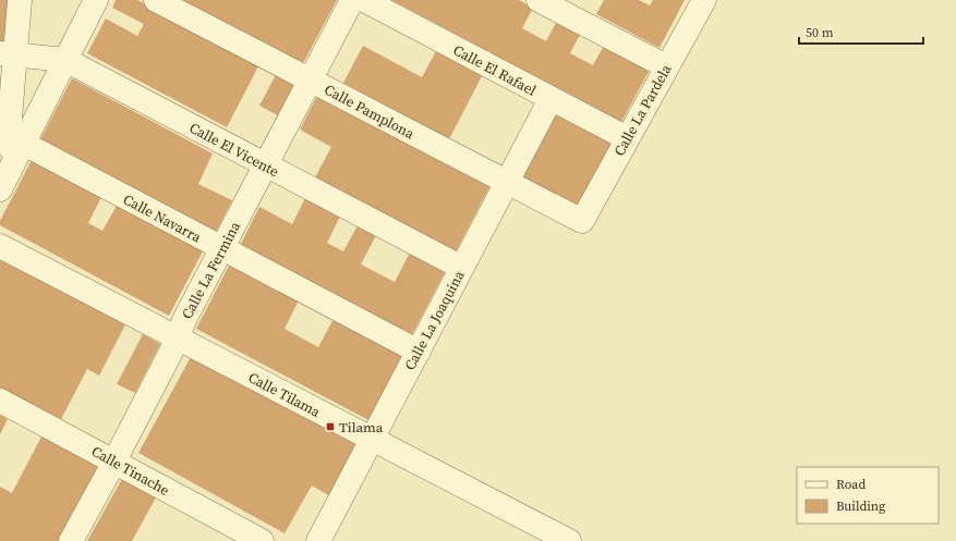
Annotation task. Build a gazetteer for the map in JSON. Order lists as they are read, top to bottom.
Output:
{
  "streets": {
    "street": [
      "Calle El Rafael",
      "Calle La Pardela",
      "Calle Pamplona",
      "Calle El Vicente",
      "Calle Navarra",
      "Calle La Fermina",
      "Calle La Joaquina",
      "Calle Tilama",
      "Calle Tinache"
    ]
  },
  "crossings": [
    ["Calle El Rafael", "Calle La Pardela"],
    ["Calle El Rafael", "Calle La Joaquina"],
    ["Calle La Pardela", "Calle Pamplona"],
    ["Calle Pamplona", "Calle La Fermina"],
    ["Calle Pamplona", "Calle La Joaquina"],
    ["Calle El Vicente", "Calle La Fermina"],
    ["Calle El Vicente", "Calle La Joaquina"],
    ["Calle Navarra", "Calle La Fermina"],
    ["Calle Navarra", "Calle La Joaquina"],
    ["Calle La Fermina", "Calle Tilama"],
    ["Calle La Fermina", "Calle Tinache"],
    ["Calle La Joaquina", "Calle Tilama"]
  ],
  "places": {
    "transit": ["Tilama"]
  },
  "legend": ["Road", "Building"],
  "scale_bar": "50 m"
}
